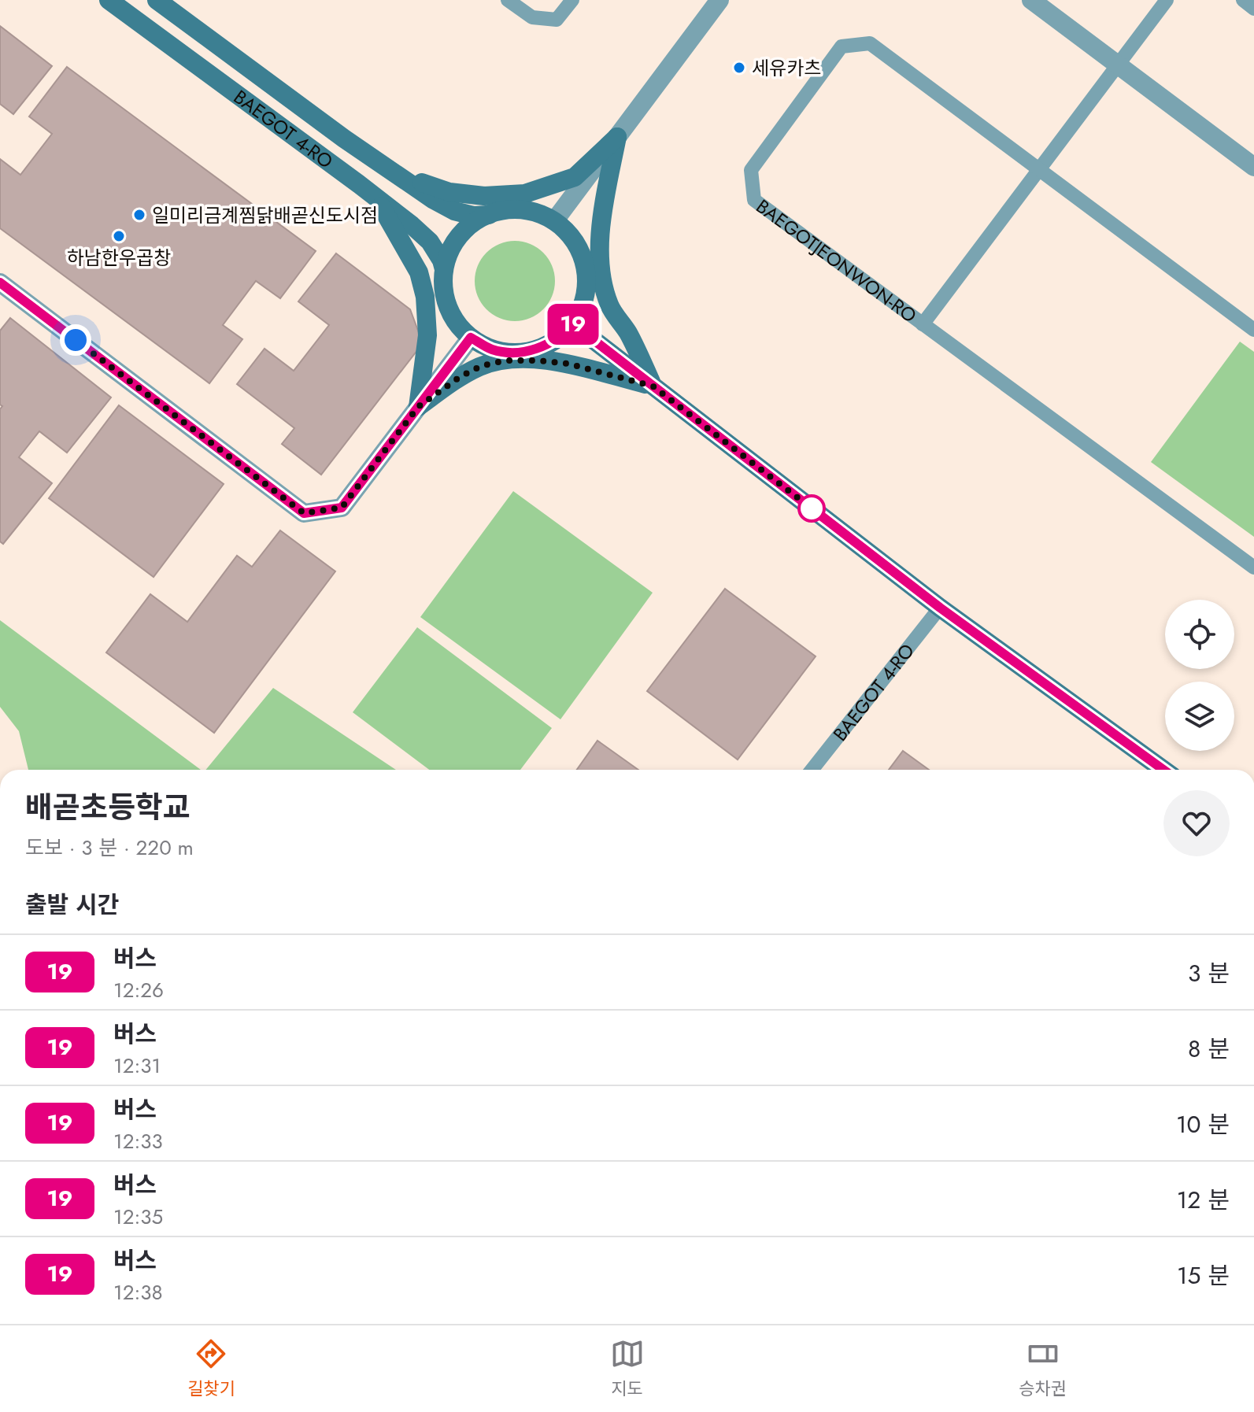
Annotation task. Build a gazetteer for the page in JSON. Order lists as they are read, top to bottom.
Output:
{
  "streets": {
    "main road": ["BAEGOT 4-RO"],
    "lane": ["BAEGOTJEONWON-RO"]
  },
  "places": ["세유카츠", "일미리금계찜닭배곧신도시점", "하남한우곱창"],
  "lines": ["bus line 19"],
  "page": {
    "on_map": "19",
    "heading": [
      ["배곧초등학교", "도보 · 3 분 · 220 m"],
      "출발 시간"
    ],
    "list": [
      {
        "mark": "19",
        "name": "버스",
        "note": "12:26",
        "value": "3 분"
      },
      {
        "mark": "19",
        "name": "버스",
        "note": "12:31",
        "value": "8 분"
      },
      {
        "mark": "19",
        "name": "버스",
        "note": "12:33",
        "value": "10 분"
      },
      {
        "mark": "19",
        "name": "버스",
        "note": "12:35",
        "value": "12 분"
      },
      {
        "mark": "19",
        "name": "버스",
        "note": "12:38",
        "value": "15 분"
      }
    ],
    "tabs": ["길찾기", "지도", "승차권"]
  }
}
